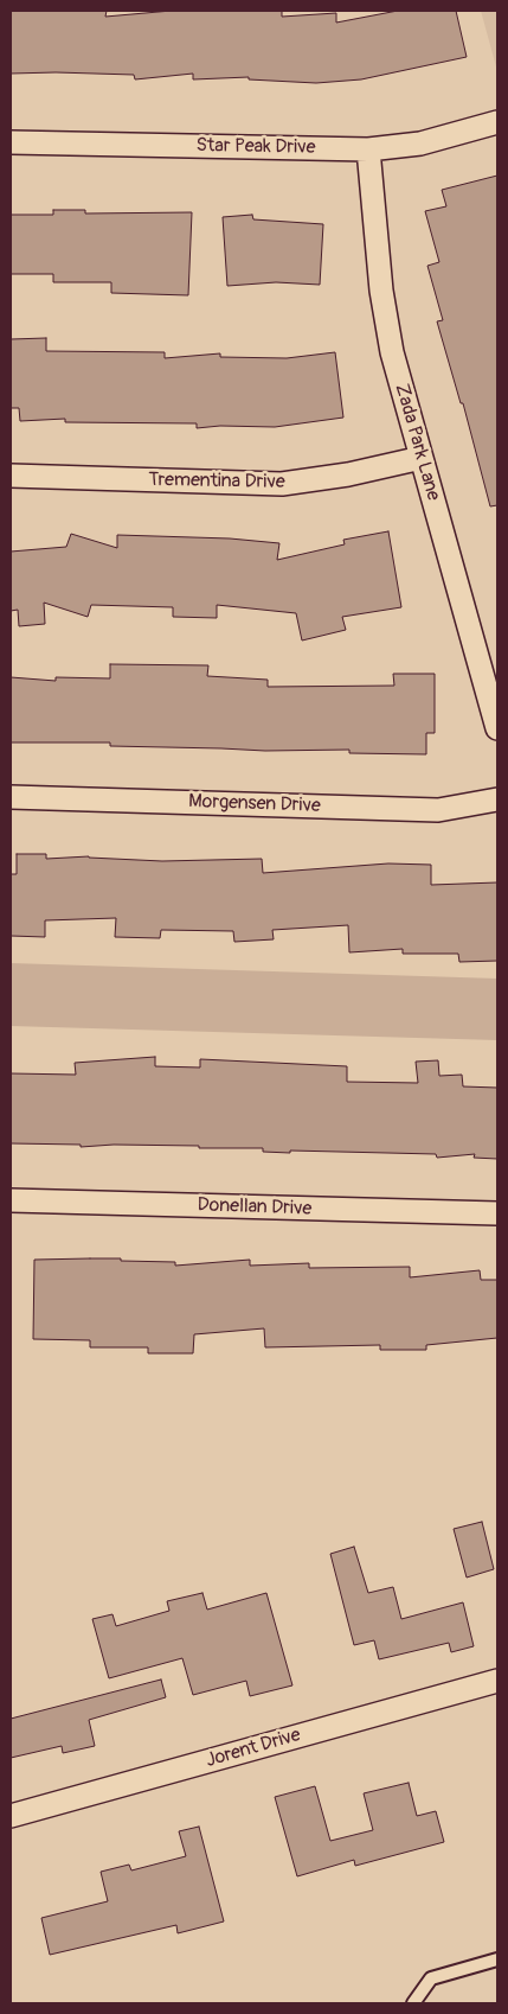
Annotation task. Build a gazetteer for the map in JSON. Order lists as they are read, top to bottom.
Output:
{
  "streets": {
    "street": [
      "Star Peak Drive",
      "Zada Park Lane",
      "Trementina Drive",
      "Morgensen Drive",
      "Donellan Drive",
      "Jorent Drive"
    ]
  },
  "crossings": [
    ["Star Peak Drive", "Zada Park Lane"],
    ["Zada Park Lane", "Trementina Drive"]
  ]
}
